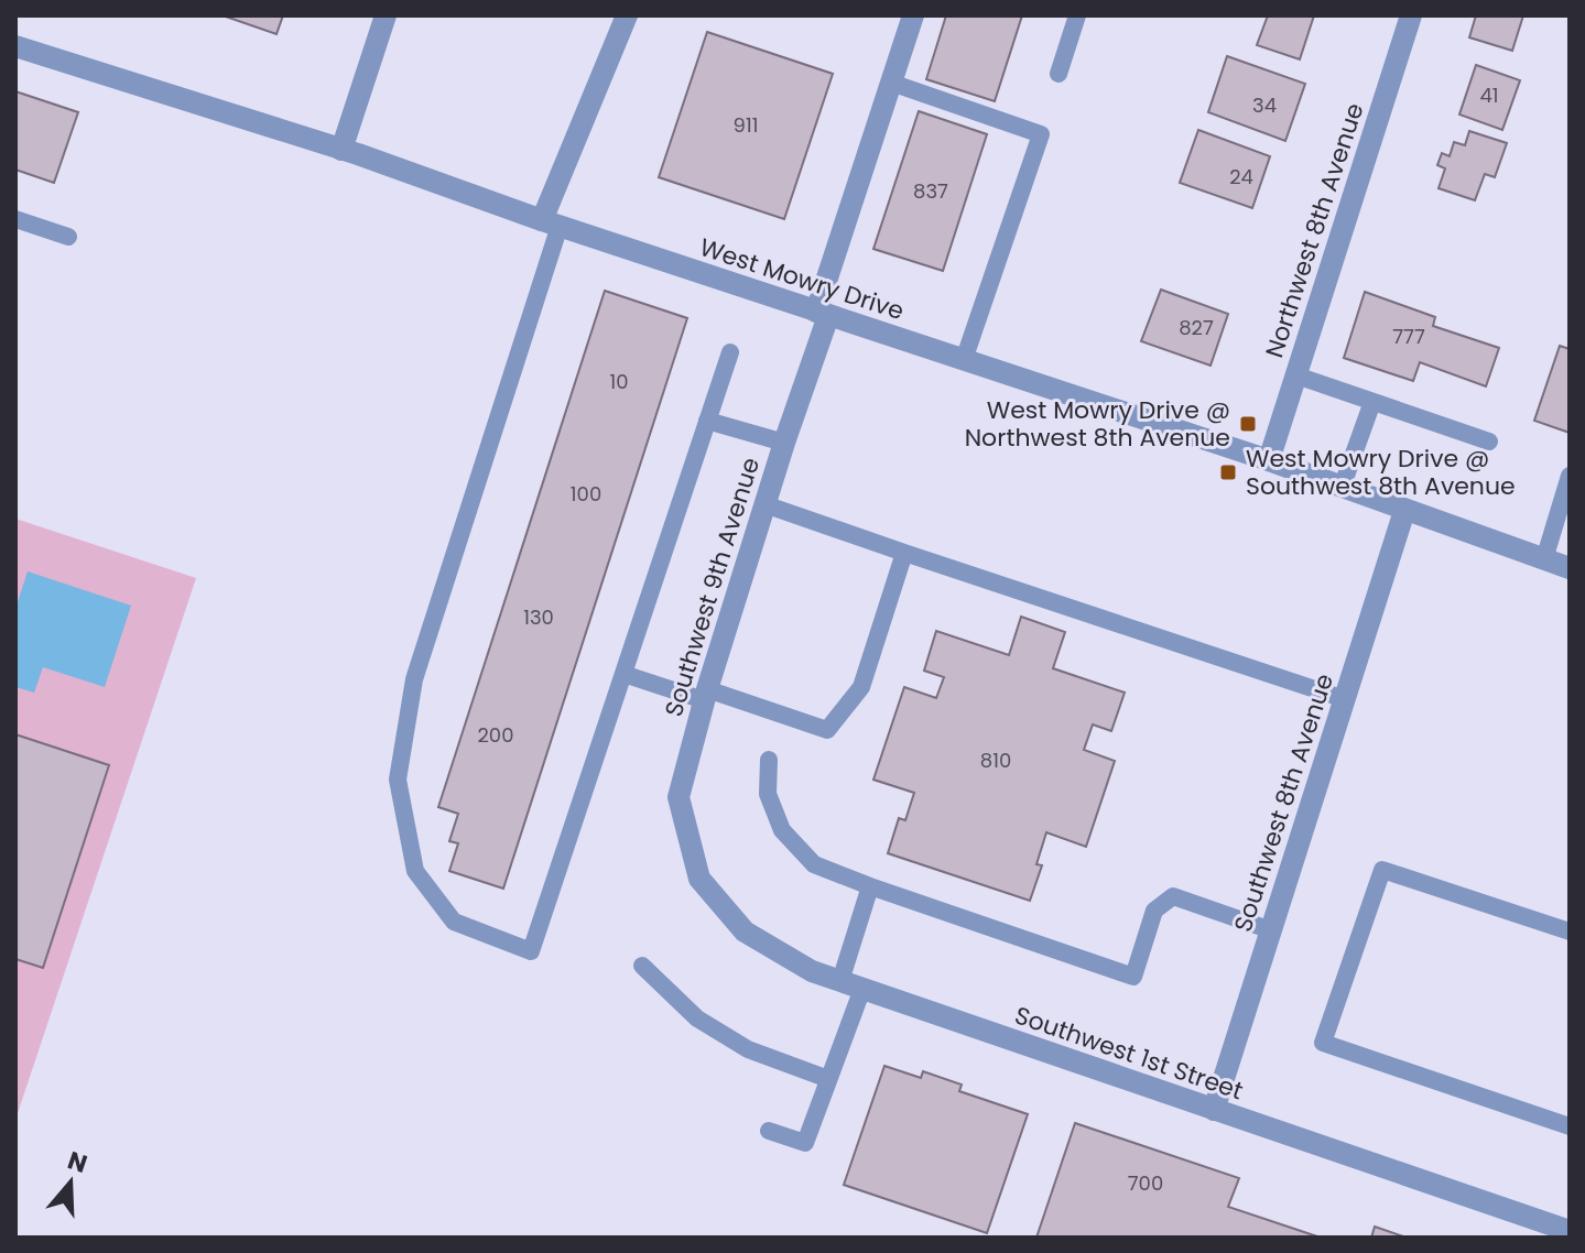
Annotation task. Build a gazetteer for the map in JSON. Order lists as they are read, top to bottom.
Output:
{
  "streets": {
    "street": [
      "Northwest 8th Avenue",
      "West Mowry Drive",
      "Southwest 9th Avenue",
      "Southwest 8th Avenue",
      "Southwest 1st Street"
    ]
  },
  "crossings": [
    ["Northwest 8th Avenue", "West Mowry Drive"],
    ["West Mowry Drive", "Southwest 9th Avenue"],
    ["West Mowry Drive", "Southwest 8th Avenue"],
    ["Southwest 9th Avenue", "Southwest 1st Street"],
    ["Southwest 8th Avenue", "Southwest 1st Street"]
  ],
  "places": {
    "transit": ["West Mowry Drive @ Northwest 8th Avenue", "West Mowry Drive @ Southwest 8th Avenue"]
  },
  "house_numbers": [
    "41",
    "34",
    "911",
    "24",
    "837",
    "827",
    "777",
    "10",
    "100",
    "130",
    "200",
    "810",
    "700"
  ],
  "north": "top"
}
